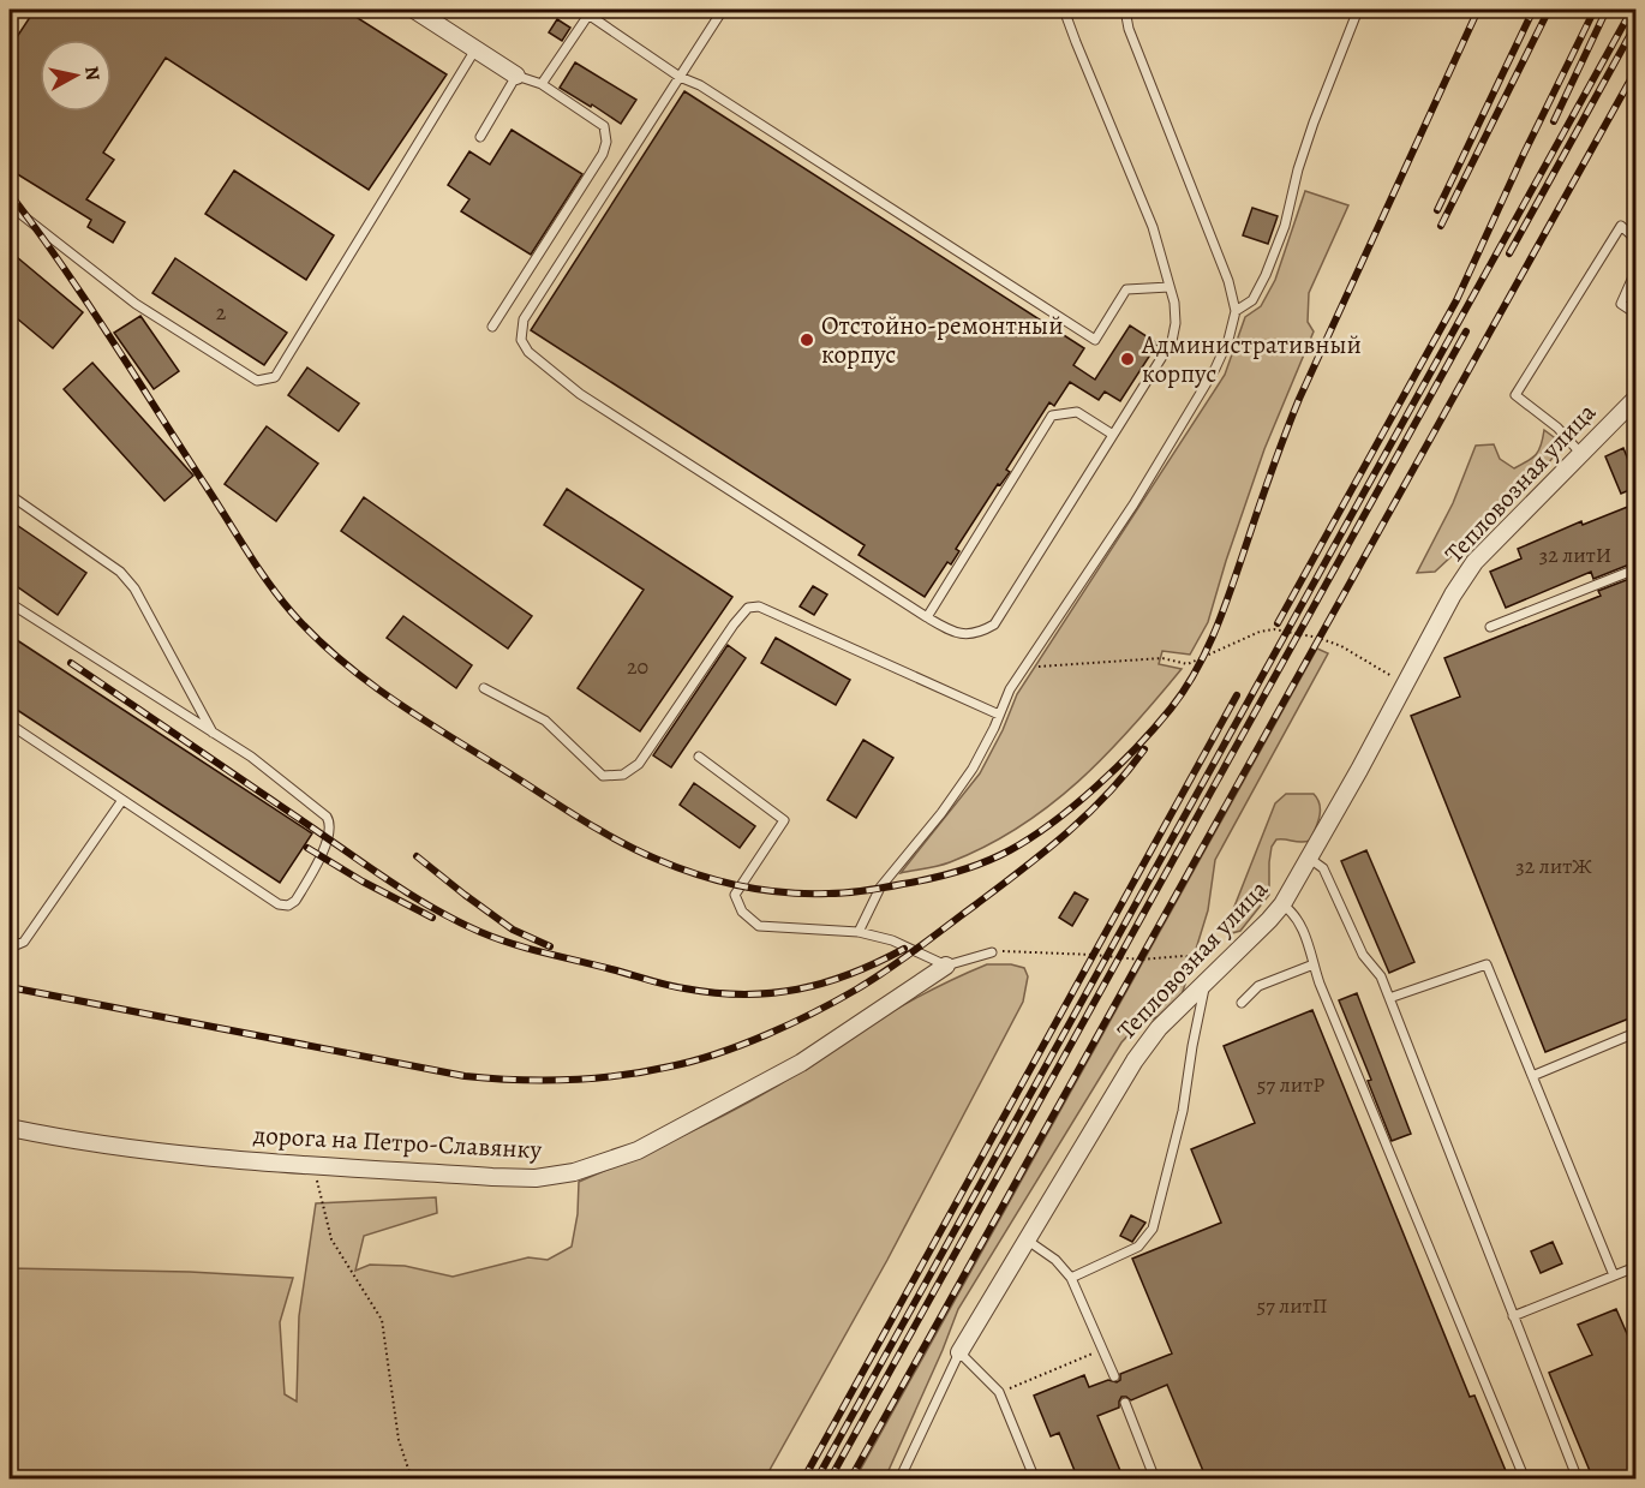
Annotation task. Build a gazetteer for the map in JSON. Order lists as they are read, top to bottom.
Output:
{
  "streets": {
    "street": ["Тепловозная улица", "дорога на Петро-Славянку"]
  },
  "places": ["Отстойно-ремонтный корпус", "Административный корпус"],
  "house_numbers": [
    "2",
    "32 литИ",
    "20",
    "32 литЖ",
    "57 литР",
    "57 литП"
  ],
  "north": "right"
}
